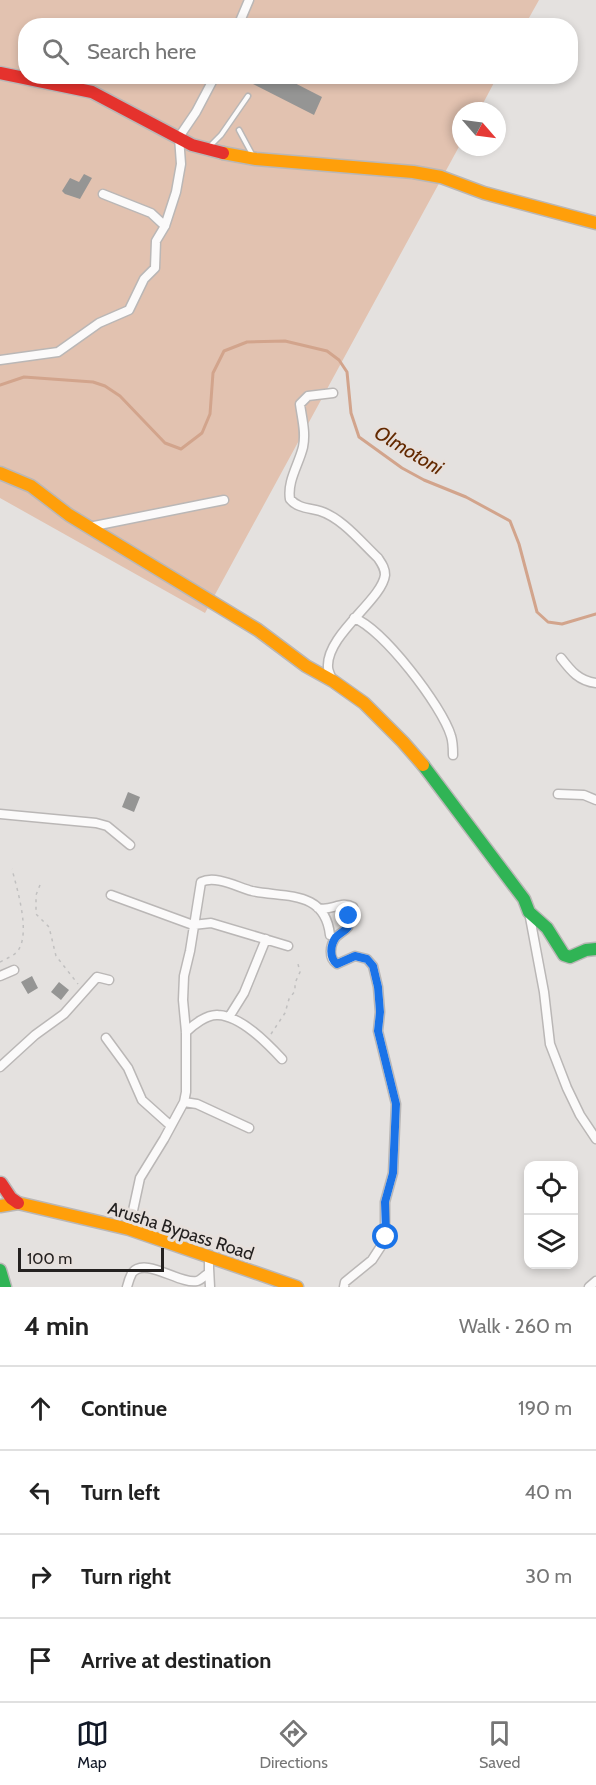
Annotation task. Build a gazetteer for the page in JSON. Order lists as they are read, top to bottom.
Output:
{
  "streets": {
    "street": ["Arusha Bypass Road"]
  },
  "water": ["Olmotoni"],
  "scale_bar": "100 m",
  "north": "bottom right",
  "page": {
    "search": "Search here",
    "scale": "100 m",
    "heading": ["4 min", "Walk · 260 m"],
    "list": [
      ["Continue", "190 m"],
      ["Turn left", "40 m"],
      ["Turn right", "30 m"],
      "Arrive at destination"
    ],
    "nav": ["Map", "Directions", "Saved"]
  }
}
